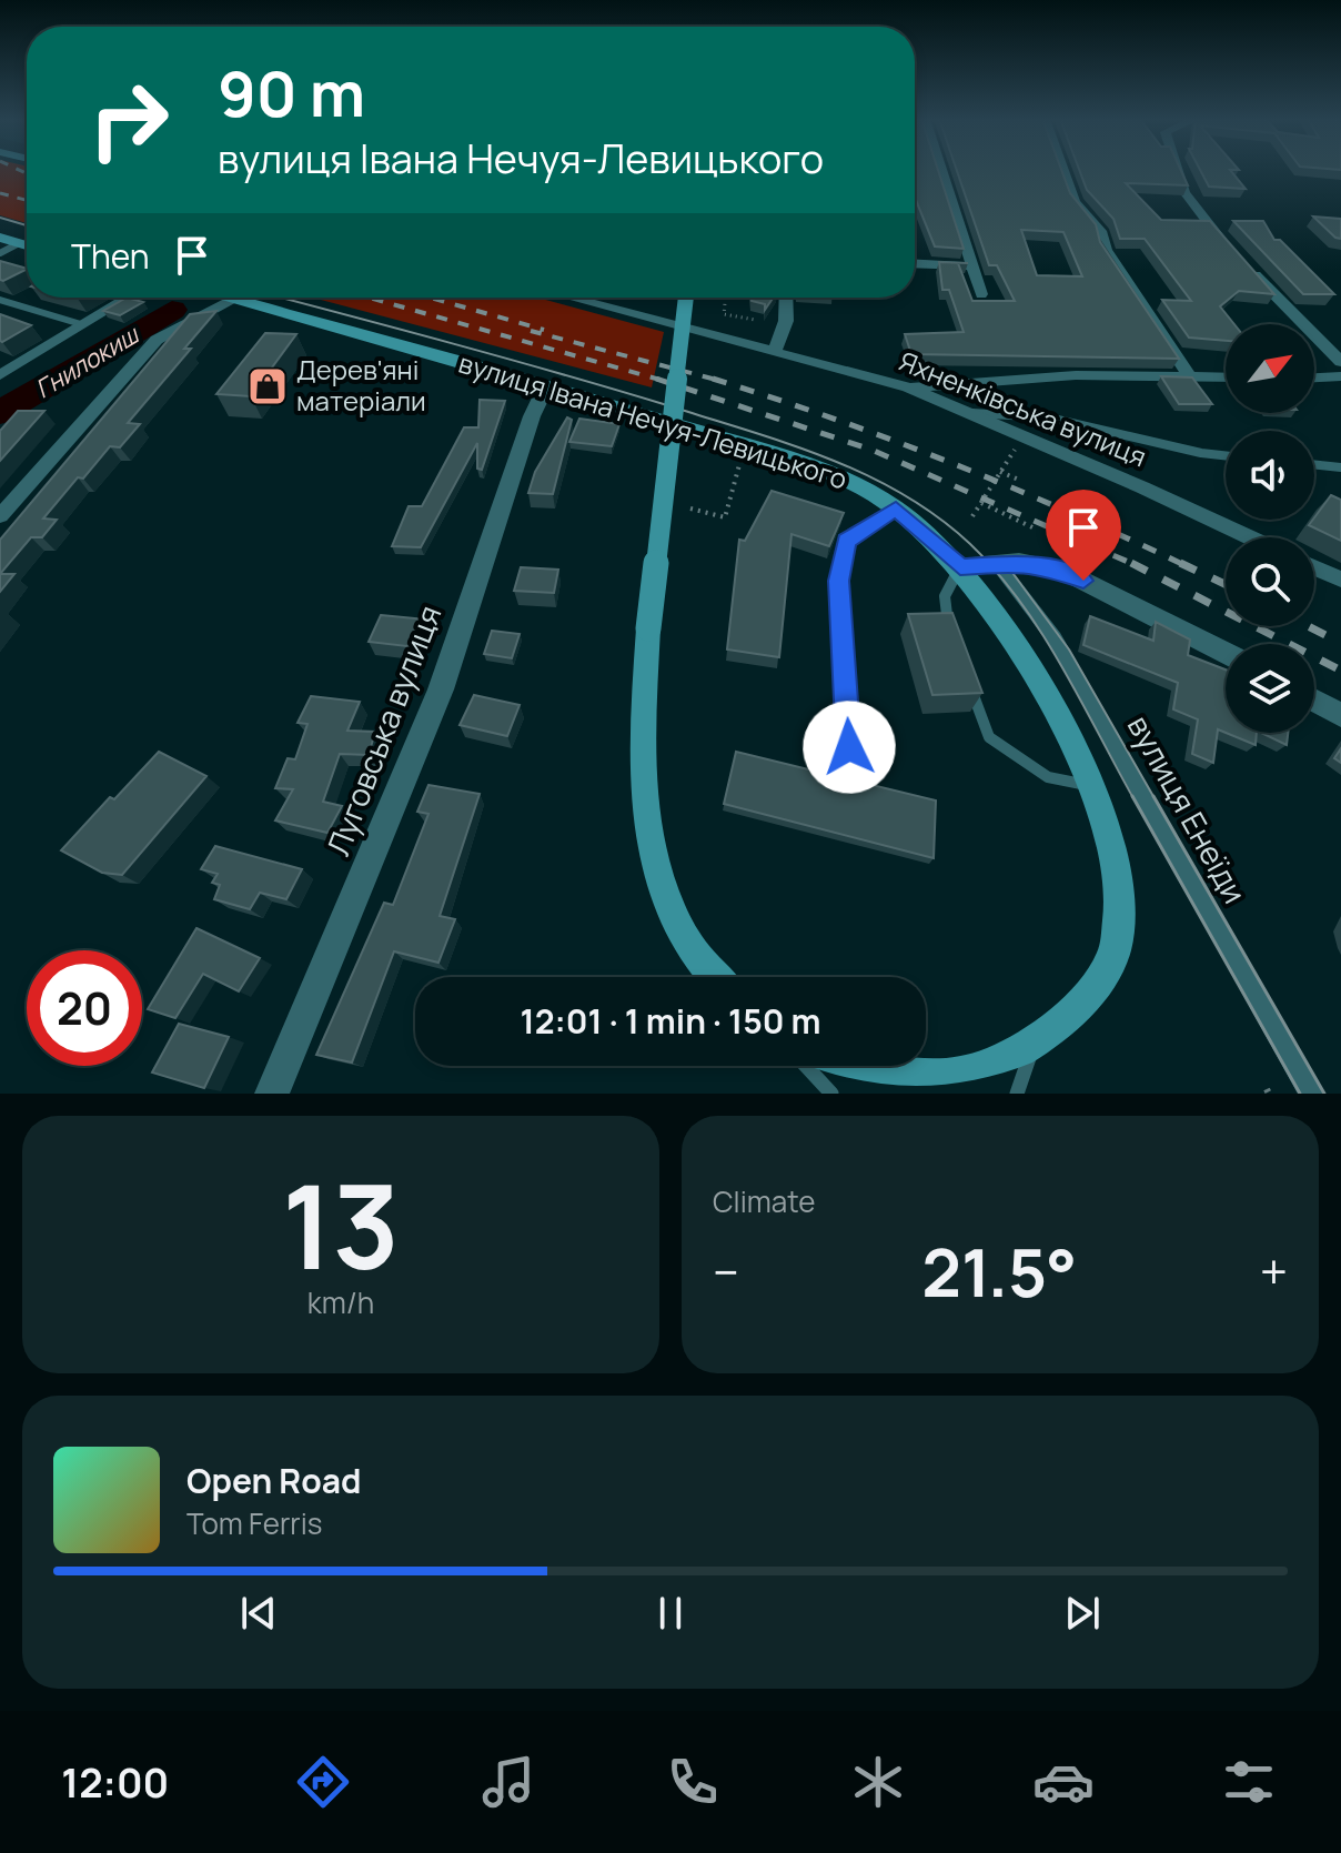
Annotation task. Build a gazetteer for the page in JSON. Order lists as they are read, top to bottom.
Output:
{
  "streets": {
    "main road": ["вулиця Івана Нечуя-Левицького"],
    "street": ["Яхненківська вулиця", "Луговська вулиця", "вулиця Енеїди"]
  },
  "crossings": [
    ["вулиця Івана Нечуя-Левицького", "Луговська вулиця"]
  ],
  "water": ["Гнилокиш"],
  "places": {
    "shop": ["Дерев'янi матерiали"]
  },
  "north": "top right",
  "page": {
    "turn": ["90 m", "вулиця Івана Нечуя-Левицького"],
    "then": "Then",
    "limit": "20",
    "trip": "12:01 · 1 min · 150 m",
    "tile": [
      ["13", "km/h"],
      "Climate"
    ],
    "heat": ["−", "21.5°", "+"],
    "song": ["Open Road", "Tom Ferris"],
    "tabs": "12:00"
  }
}
